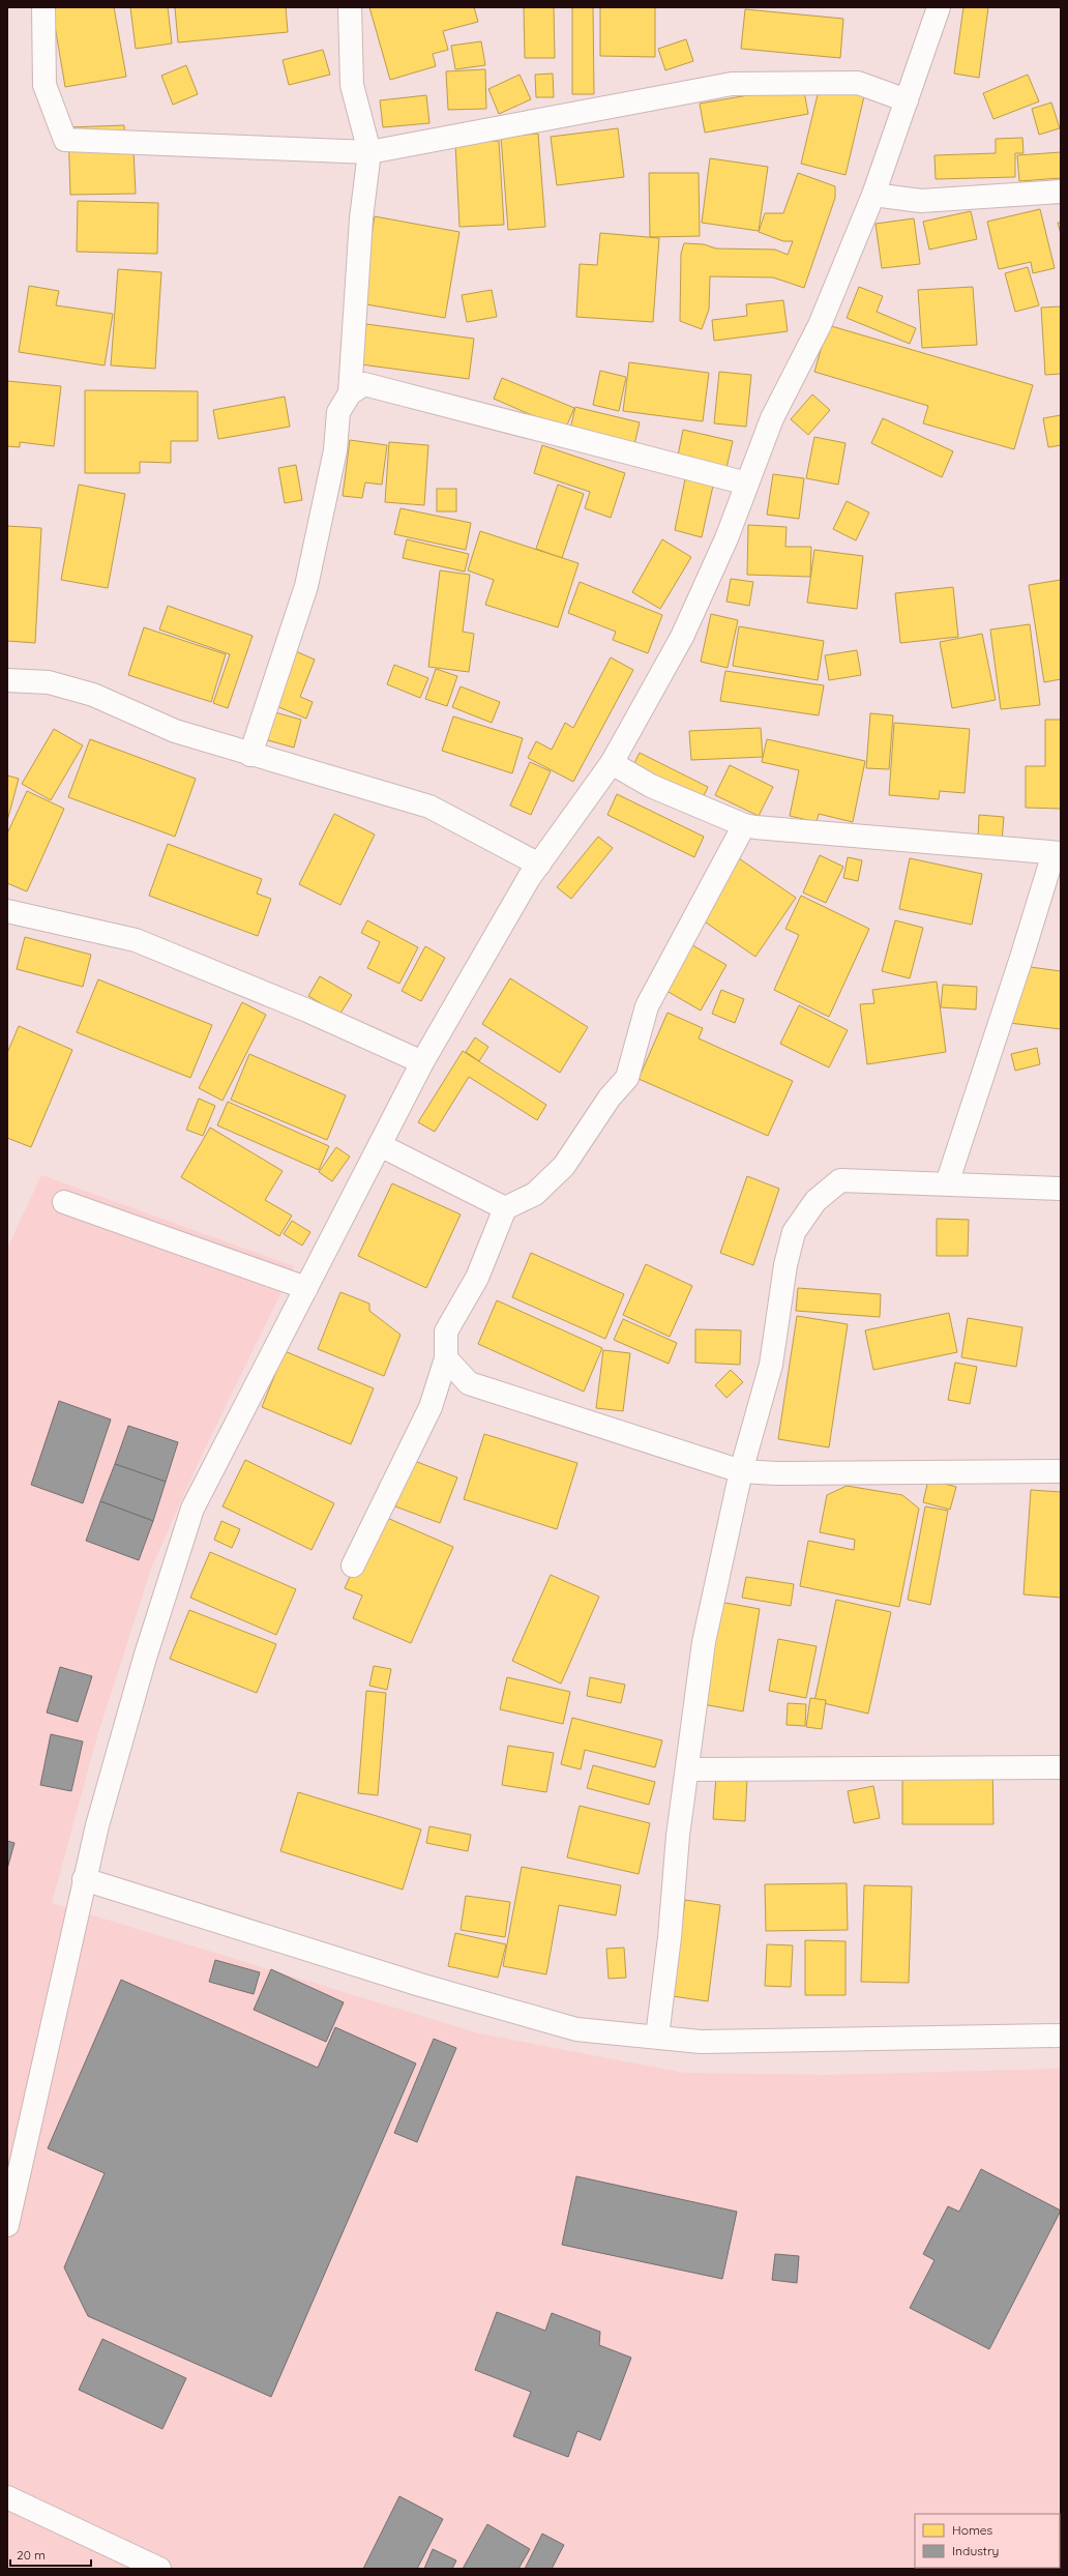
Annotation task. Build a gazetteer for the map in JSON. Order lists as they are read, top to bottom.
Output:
{
  "legend": ["Homes", "Industry"],
  "scale_bar": "20 m"
}
